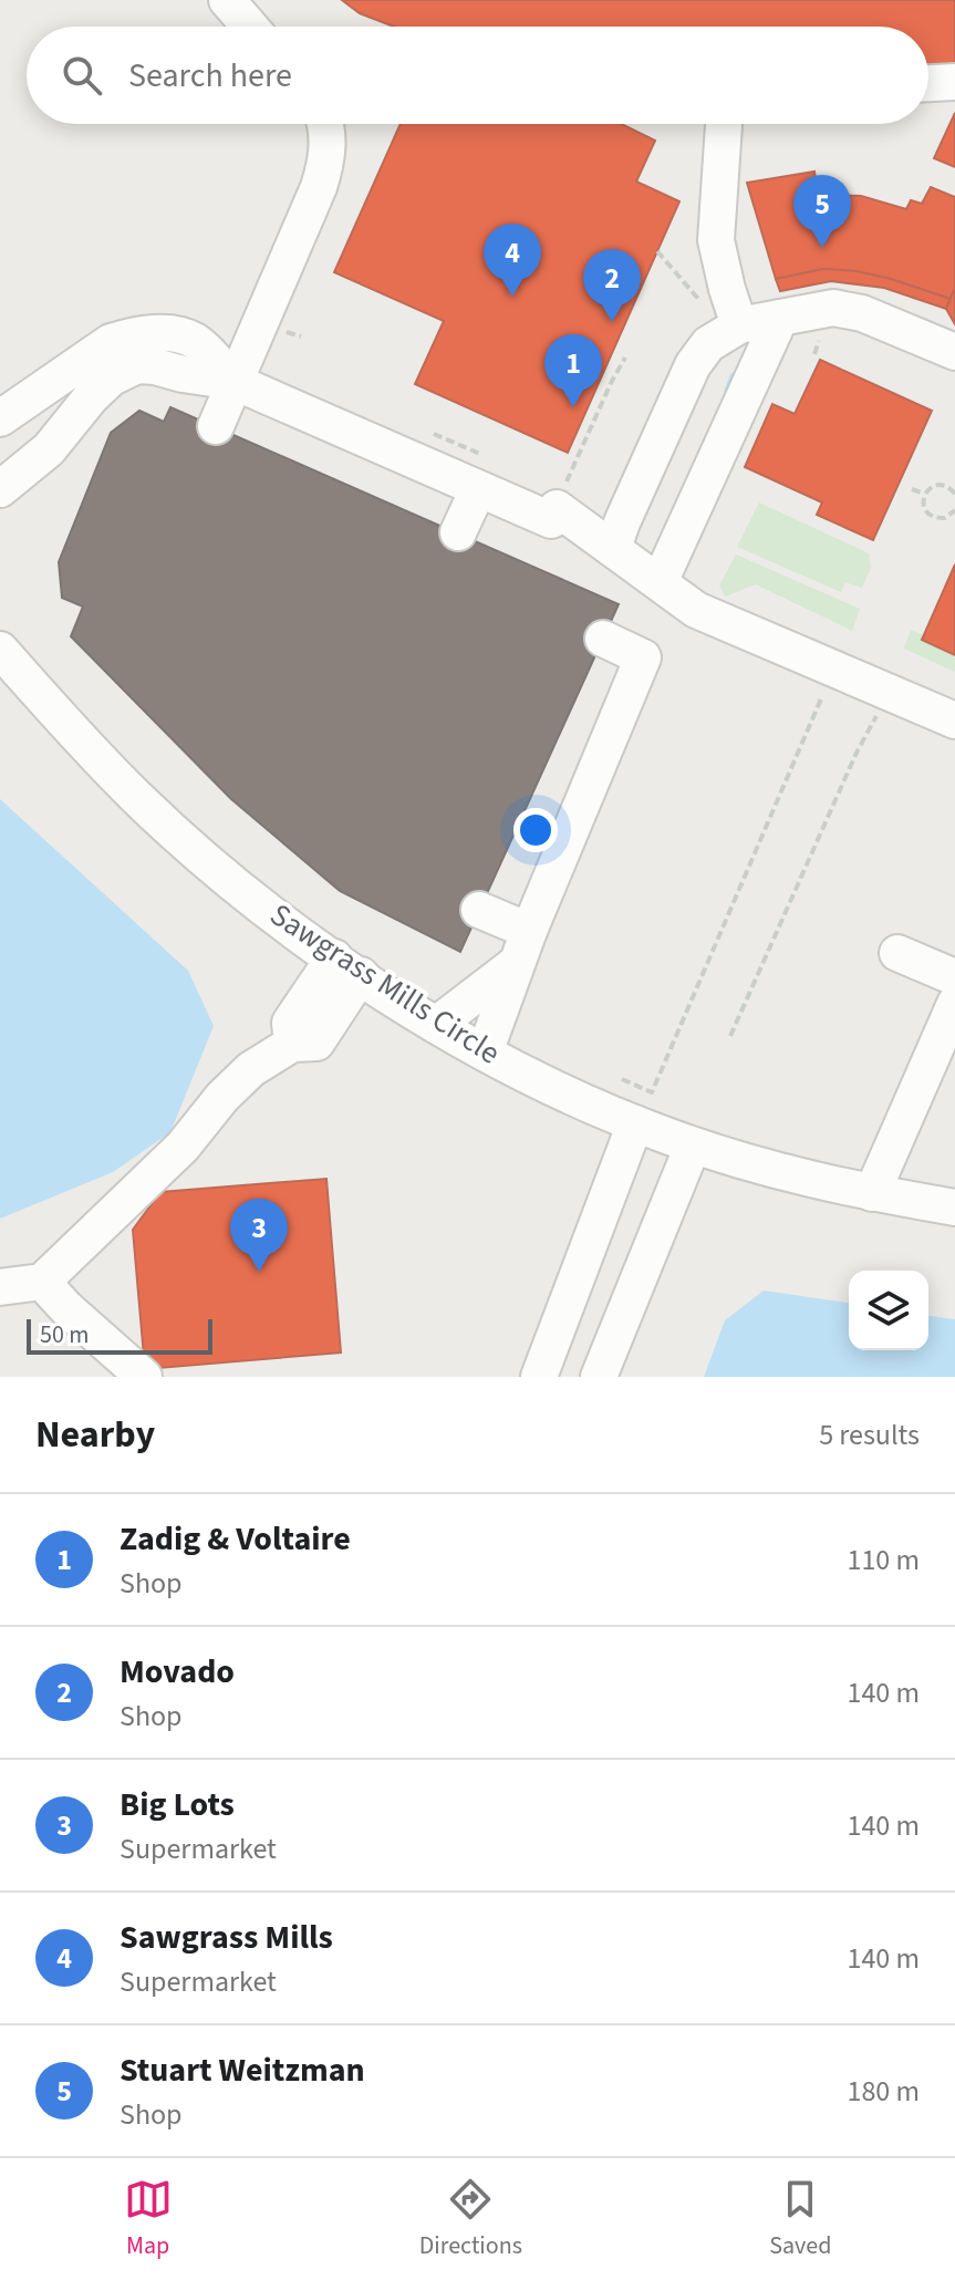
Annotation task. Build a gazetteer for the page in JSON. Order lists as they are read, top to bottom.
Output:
{
  "streets": {
    "street": ["Sawgrass Mills Circle"]
  },
  "scale_bar": "50 m",
  "page": {
    "search": "Search here",
    "pins": [
      "5",
      "4",
      "2",
      "1",
      "3"
    ],
    "scale": "50 m",
    "heading": ["Nearby", "5 results"],
    "list": [
      {
        "mark": "1",
        "name": "Zadig & Voltaire",
        "note": "Shop",
        "value": "110 m"
      },
      {
        "mark": "2",
        "name": "Movado",
        "note": "Shop",
        "value": "140 m"
      },
      {
        "mark": "3",
        "name": "Big Lots",
        "note": "Supermarket",
        "value": "140 m"
      },
      {
        "mark": "4",
        "name": "Sawgrass Mills",
        "note": "Supermarket",
        "value": "140 m"
      },
      {
        "mark": "5",
        "name": "Stuart Weitzman",
        "note": "Shop",
        "value": "180 m"
      }
    ],
    "nav": ["Map", "Directions", "Saved"]
  }
}
